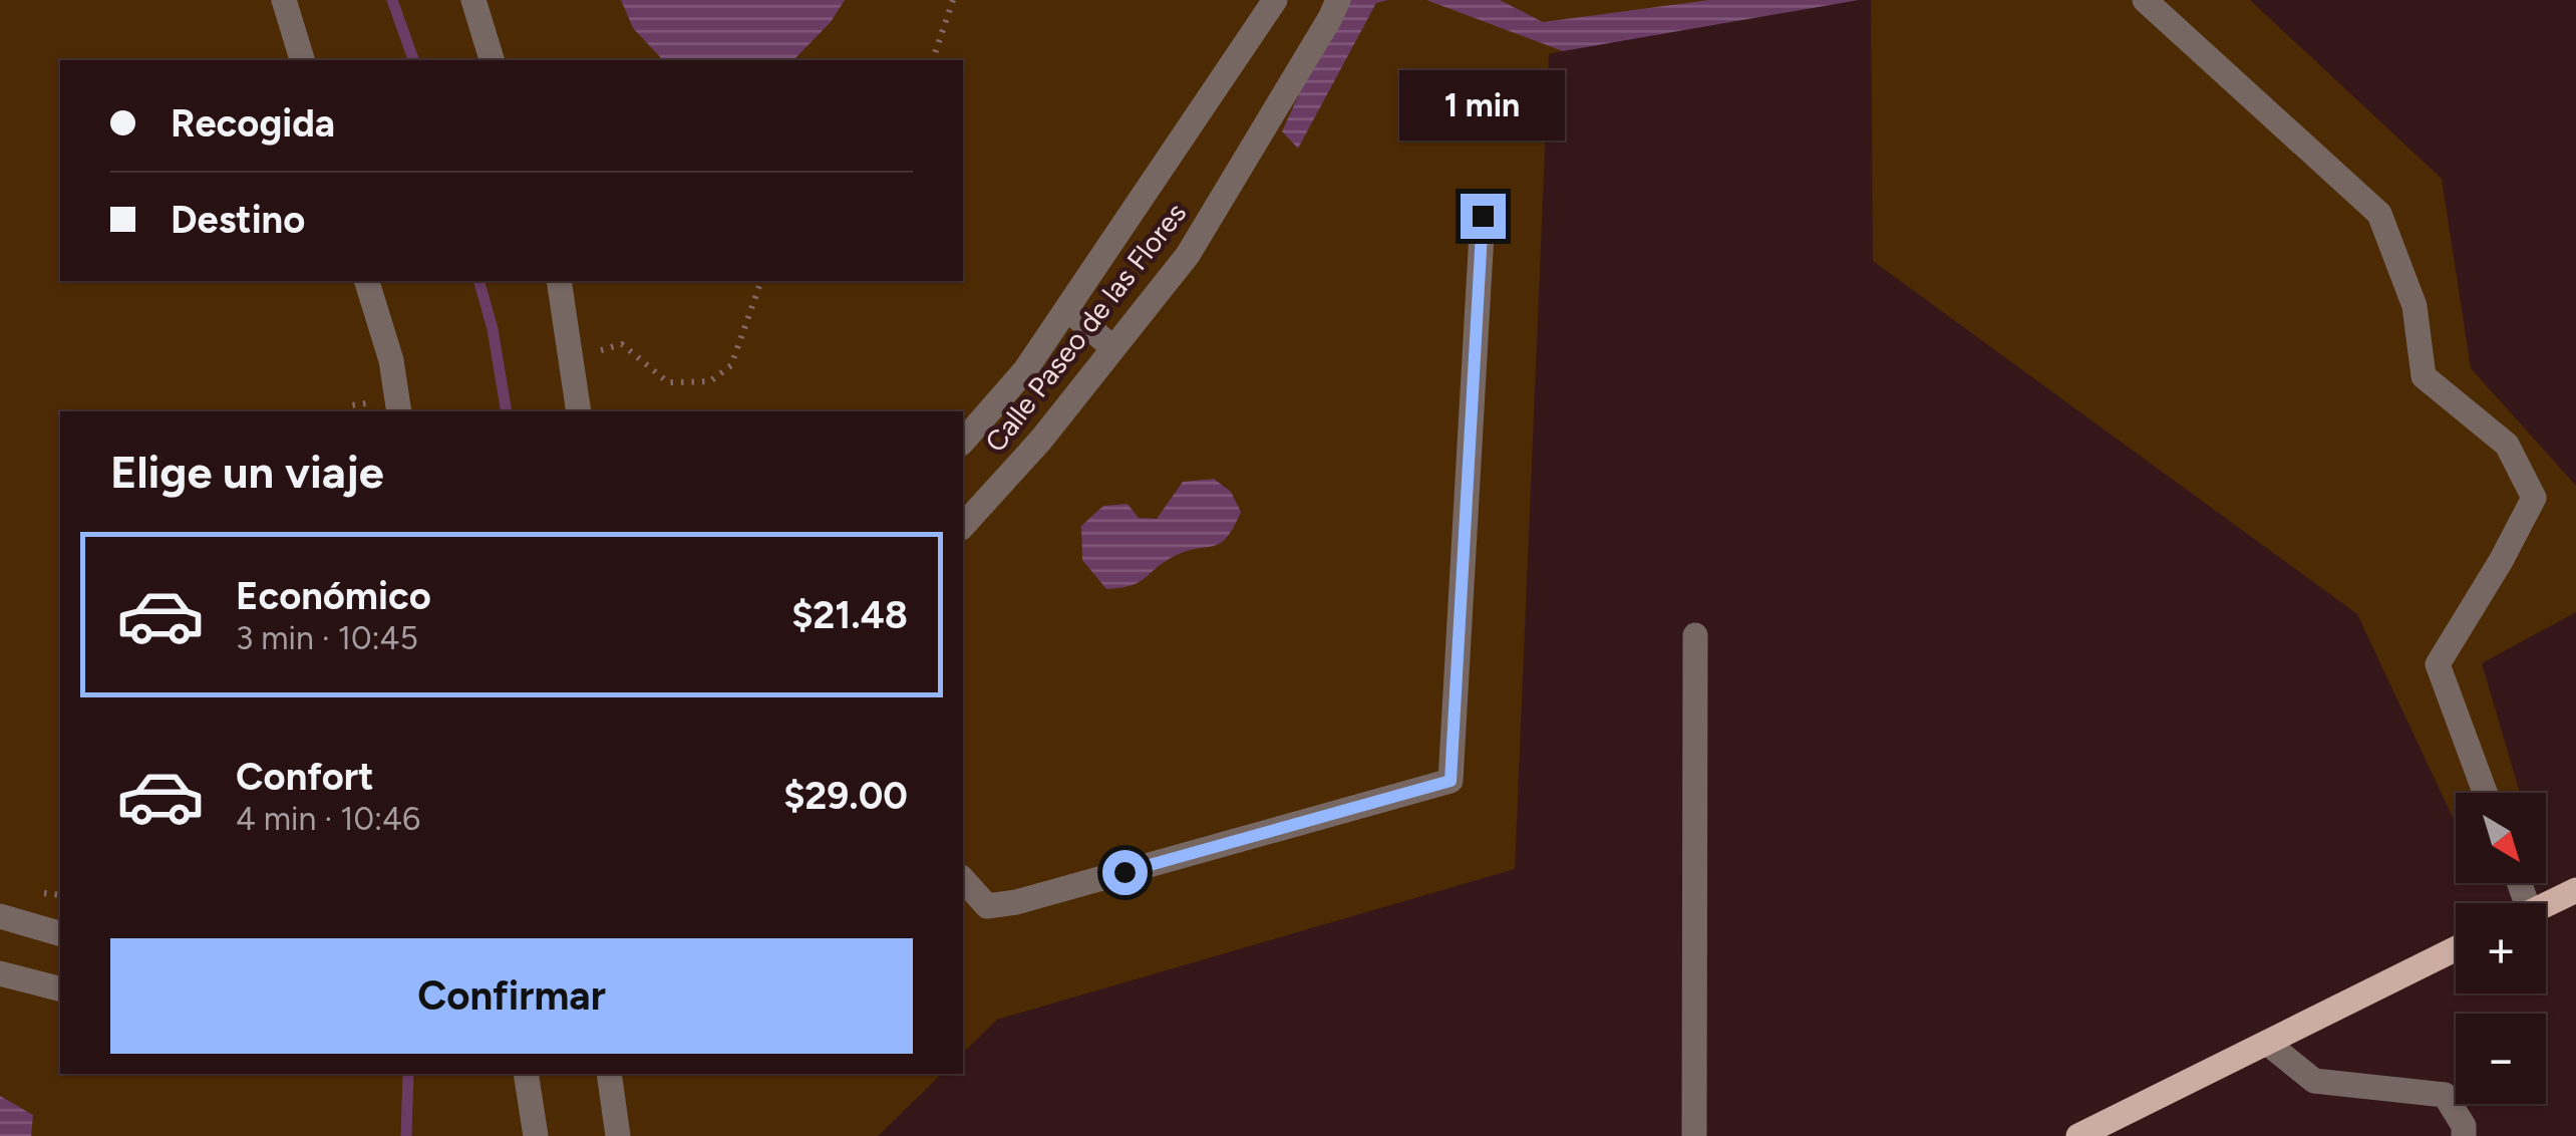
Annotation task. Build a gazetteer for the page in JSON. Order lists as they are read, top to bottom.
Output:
{
  "streets": {
    "street": ["Calle Paseo de las Flores"]
  },
  "north": "bottom right",
  "page": {
    "banner": ["Recogida", "Destino"],
    "bubble": "1 min",
    "heading": "Elige un viaje",
    "list": [
      {
        "name": "Económico",
        "note": "3 min · 10:45",
        "value": "$21.48"
      },
      {
        "name": "Confort",
        "note": "4 min · 10:46",
        "value": "$29.00"
      }
    ],
    "map_buttons": ["+", "−"],
    "buttons": "Confirmar"
  }
}
